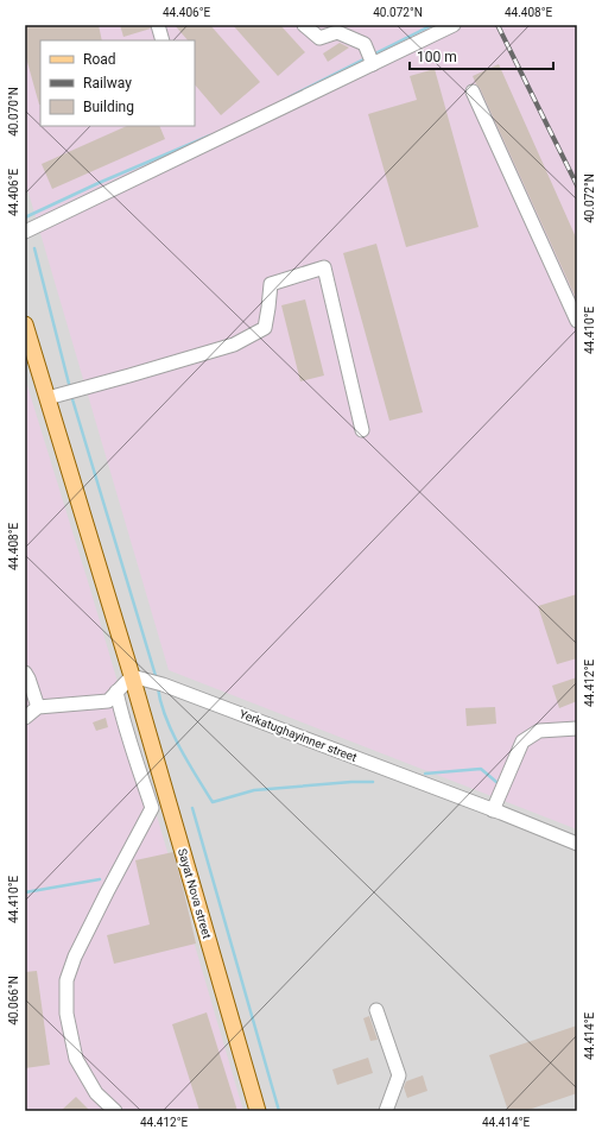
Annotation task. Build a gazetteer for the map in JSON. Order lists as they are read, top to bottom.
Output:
{
  "streets": {
    "main road": ["Sayat Nova street"],
    "street": ["Yerkatughayinner street"]
  },
  "crossings": [
    ["Yerkatughayinner street", "Sayat Nova street"]
  ],
  "legend": ["Road", "Railway", "Building"],
  "scale_bar": "100 m",
  "coordinates": [
    "44.406°E",
    "40.072°N",
    "44.408°E",
    "40.070°N",
    "44.410°E",
    "44.412°E",
    "40.066°N",
    "44.414°E"
  ]
}
